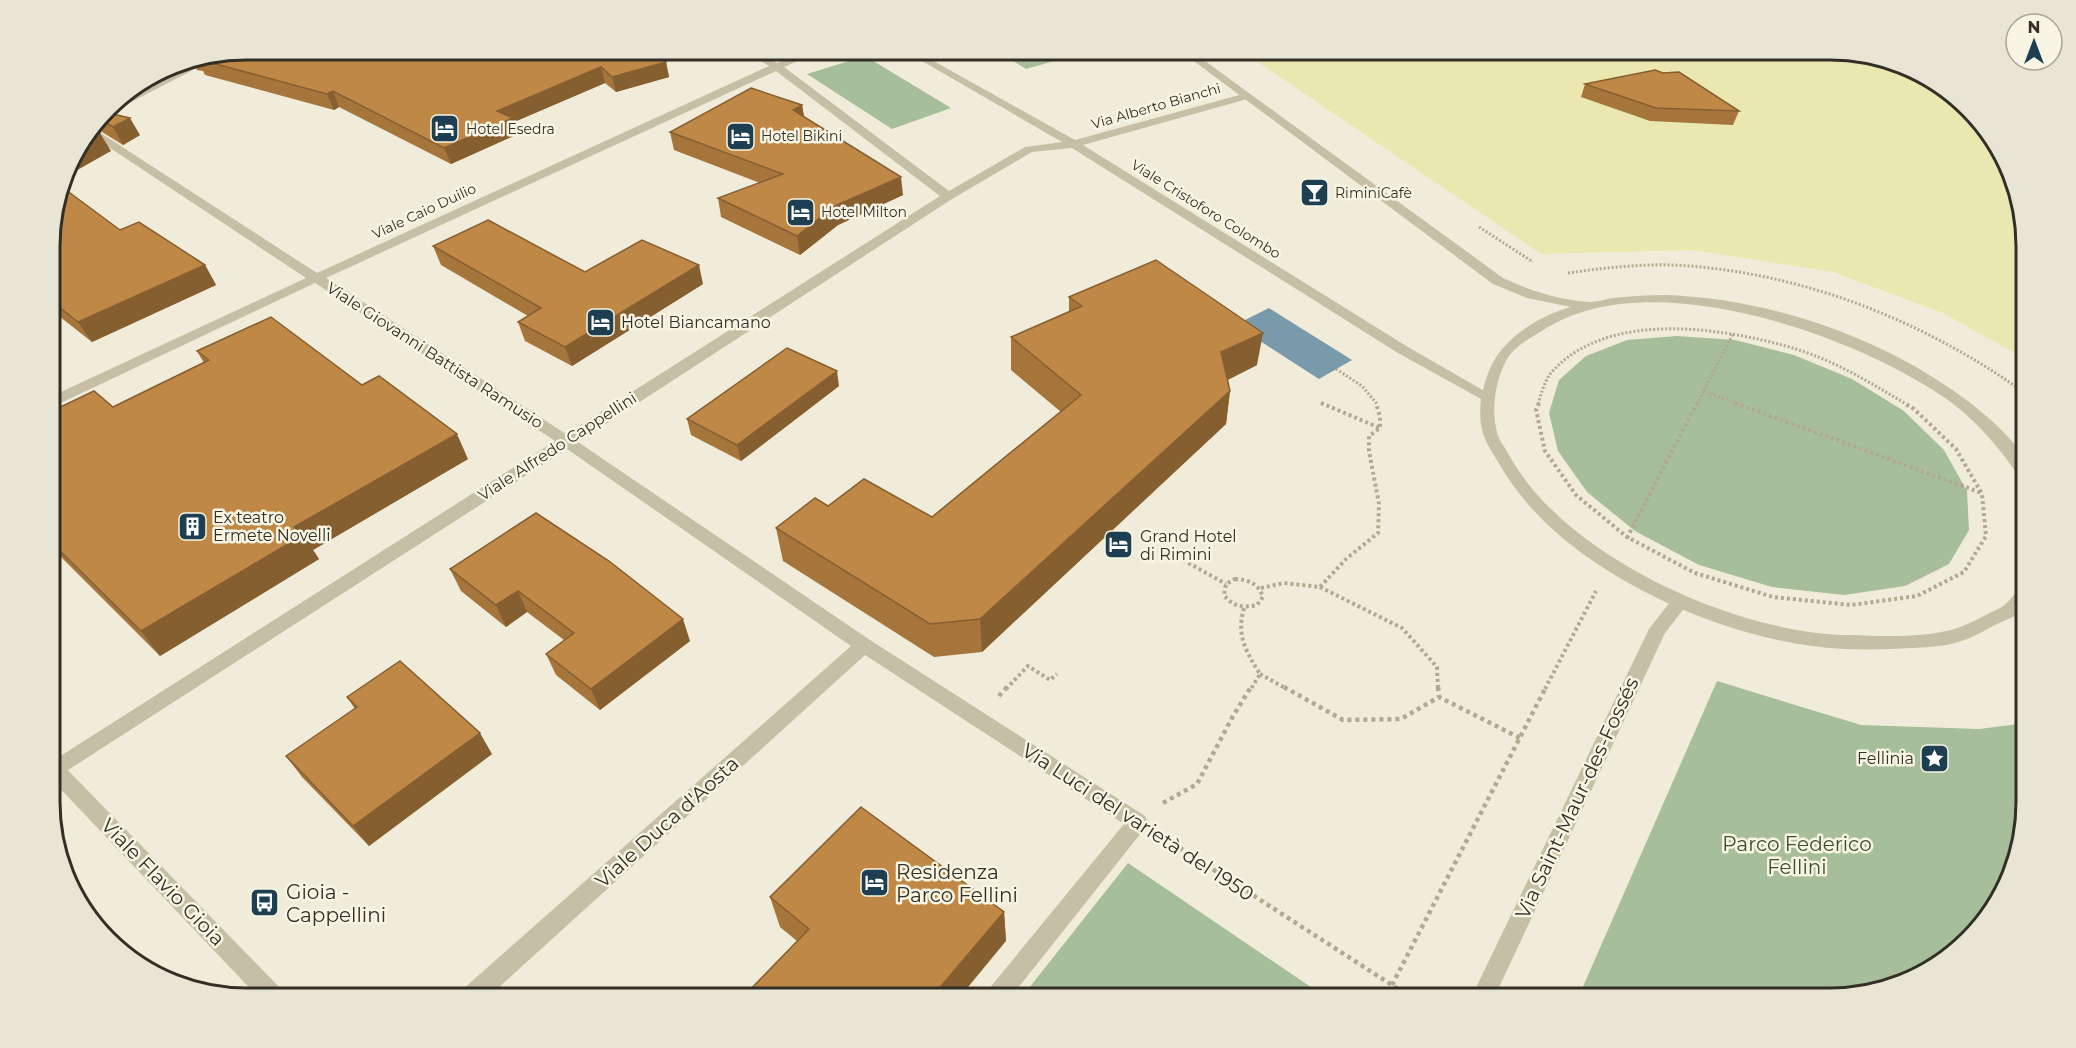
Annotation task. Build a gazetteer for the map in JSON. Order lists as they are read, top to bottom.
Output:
{
  "streets": {
    "street": [
      "Via Alberto Bianchi",
      "Viale Cristoforo Colombo",
      "Viale Caio Duilio",
      "Viale Giovanni Battista Ramusio",
      "Viale Alfredo Cappellini",
      "Via Saint-Maur-des-Fossés",
      "Viale Duca d'Aosta",
      "Via Luci del varietà del 1950",
      "Viale Flavio Gioia"
    ]
  },
  "crossings": [
    ["Via Alberto Bianchi", "Viale Cristoforo Colombo"],
    ["Via Alberto Bianchi", "Viale Alfredo Cappellini"],
    ["Viale Cristoforo Colombo", "Viale Alfredo Cappellini"],
    ["Viale Caio Duilio", "Viale Giovanni Battista Ramusio"],
    ["Viale Giovanni Battista Ramusio", "Viale Alfredo Cappellini"],
    ["Viale Giovanni Battista Ramusio", "Viale Duca d'Aosta"],
    ["Viale Giovanni Battista Ramusio", "Via Luci del varietà del 1950"],
    ["Viale Duca d'Aosta", "Via Luci del varietà del 1950"]
  ],
  "parks": ["Parco Federico Fellini"],
  "places": {
    "hotel": [
      "Hotel Esedra",
      "Hotel Bikini",
      "Hotel Milton",
      "Hotel Biancamano",
      "Grand Hotel di Rimini",
      "Residenza Parco Fellini"
    ],
    "bar": ["RiminiCafè"],
    "building": ["Ex teatro Ermete Novelli"],
    "place": ["Fellinia"],
    "bus stop": ["Gioia - Cappellini"]
  },
  "north": "top"
}
